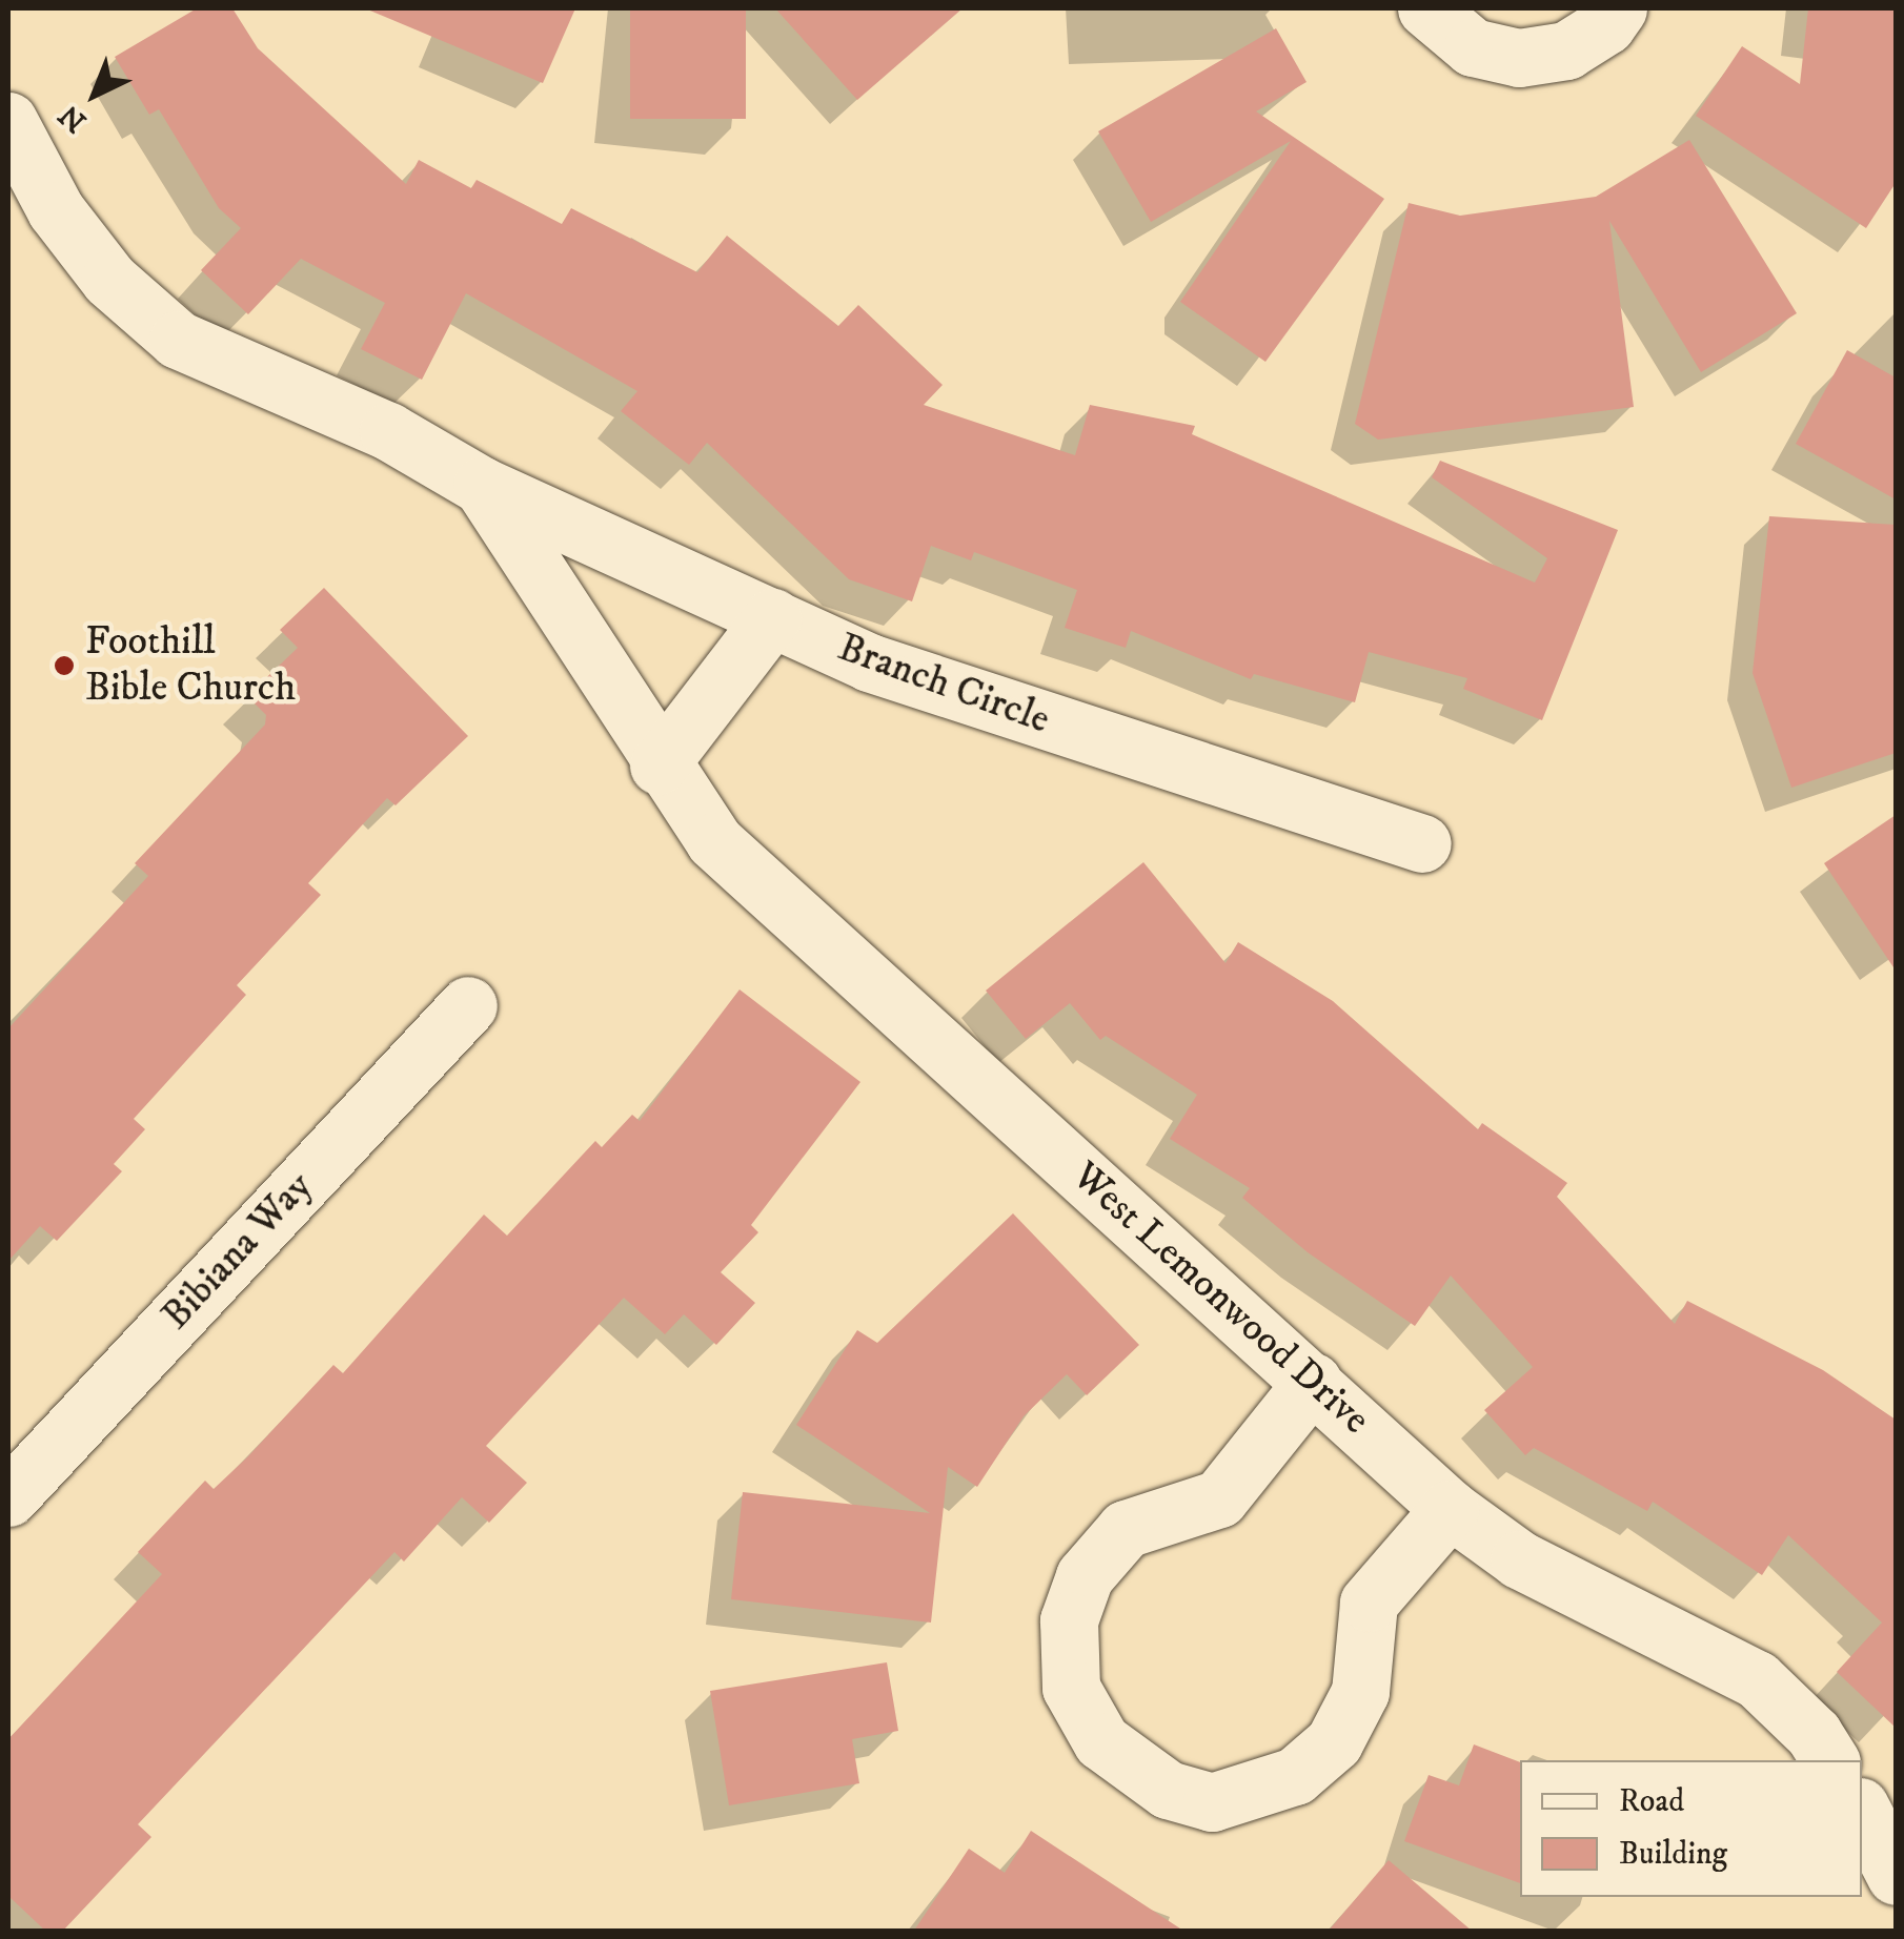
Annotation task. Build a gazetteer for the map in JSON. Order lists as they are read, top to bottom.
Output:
{
  "streets": {
    "street": ["Branch Circle", "Bibiana Way", "West Lemonwood Drive"]
  },
  "crossings": [
    ["Branch Circle", "West Lemonwood Drive"]
  ],
  "places": ["Foothill Bible Church"],
  "legend": ["Road", "Building"],
  "north": "bottom left"
}
